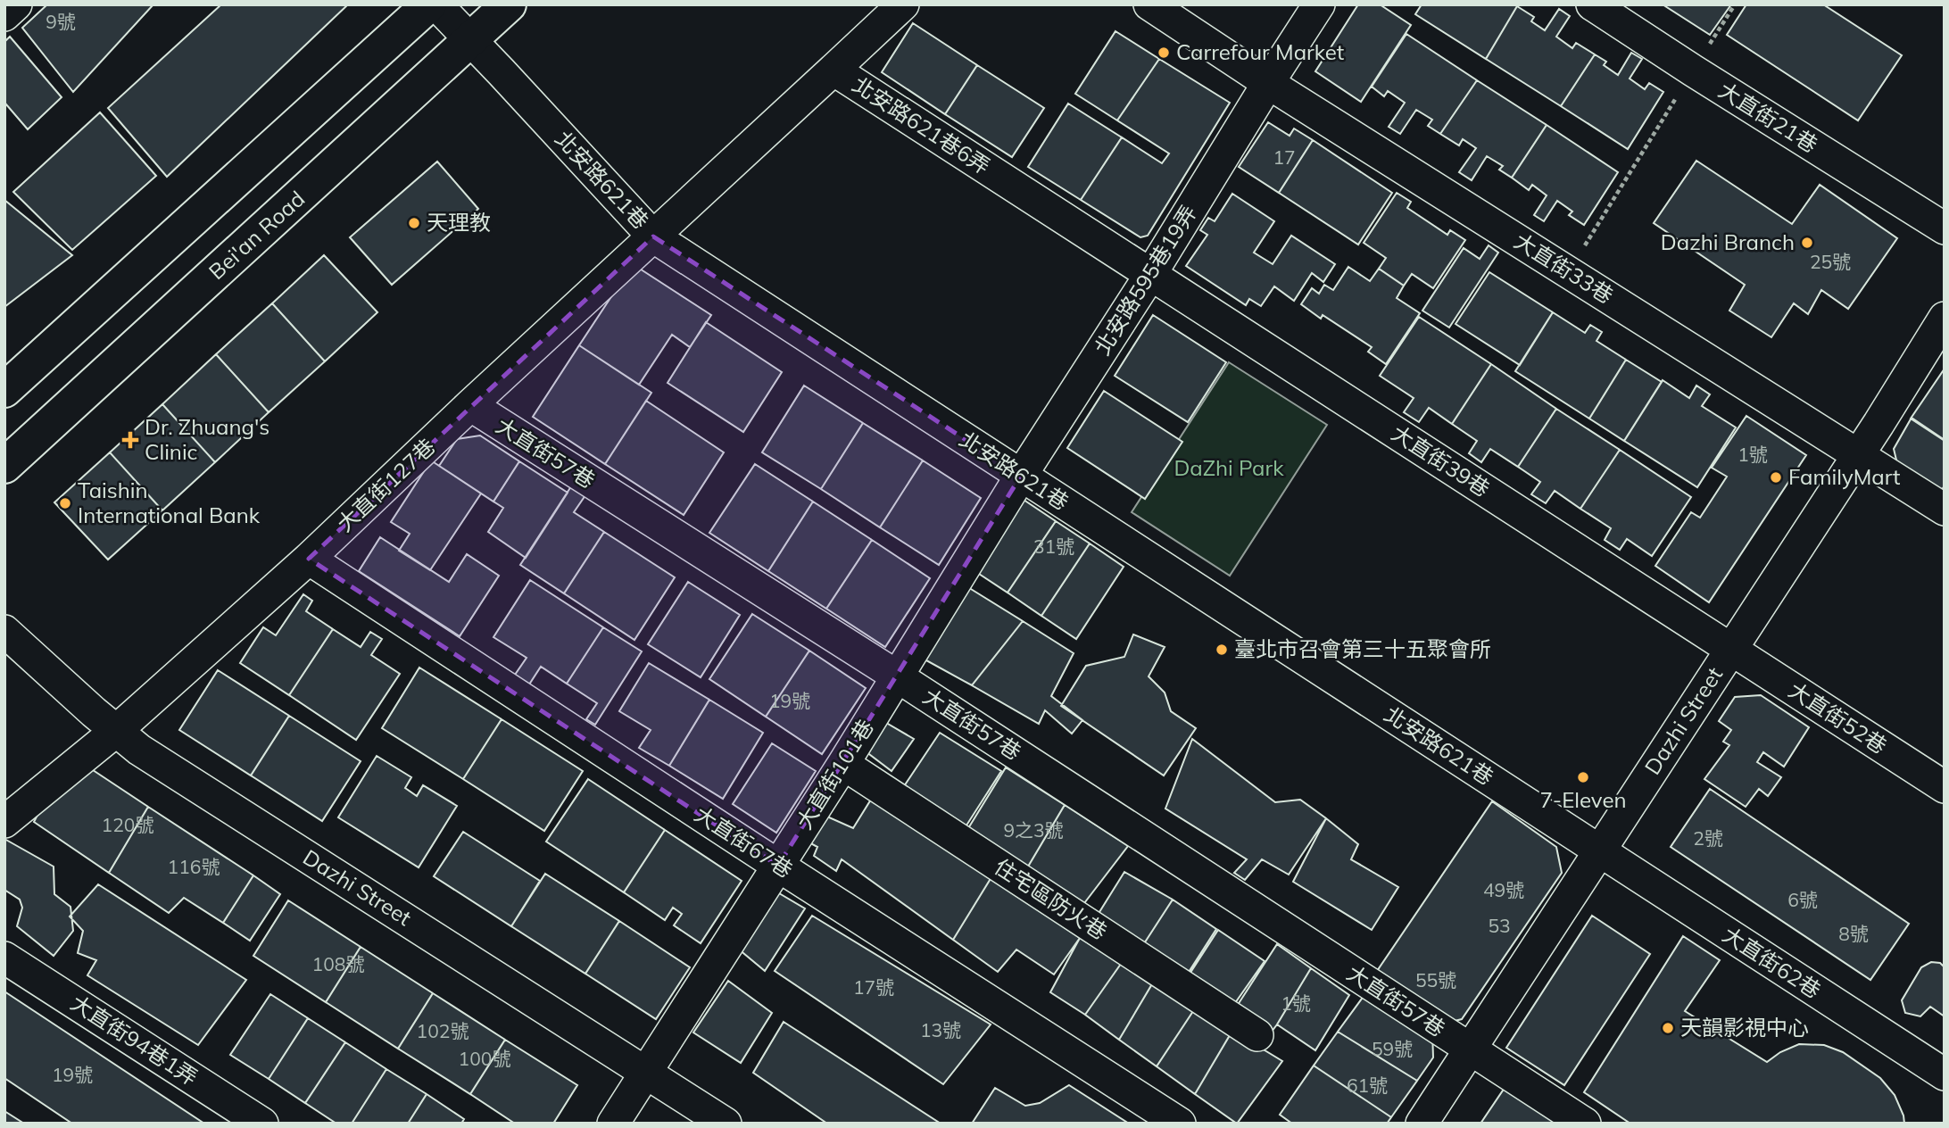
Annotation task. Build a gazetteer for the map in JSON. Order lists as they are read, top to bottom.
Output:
{
  "streets": {
    "main road": ["Bei'an Road"],
    "street": [
      "大直街21巷",
      "北安路621巷6弄",
      "北安路621巷",
      "大直街33巷",
      "北安路595巷19弄",
      "大直街57巷",
      "大直街39巷",
      "大直街127巷",
      "大直街52巷",
      "Dazhi Street",
      "大直街101巷",
      "大直街67巷",
      "住宅區防火巷",
      "大直街62巷",
      "大直街94巷1弄"
    ]
  },
  "crossings": [
    ["北安路621巷6弄", "北安路621巷"],
    ["北安路621巷6弄", "北安路595巷19弄"],
    ["北安路621巷6弄", "大直街39巷"],
    ["北安路621巷6弄", "大直街127巷"],
    ["北安路621巷", "Bei'an Road"],
    ["北安路621巷", "北安路595巷19弄"],
    ["北安路621巷", "大直街127巷"],
    ["北安路621巷", "Dazhi Street"],
    ["北安路621巷", "大直街101巷"],
    ["北安路621巷", "大直街62巷"],
    ["大直街33巷", "北安路595巷19弄"],
    ["大直街33巷", "Dazhi Street"],
    ["北安路595巷19弄", "大直街39巷"],
    ["北安路595巷19弄", "大直街101巷"],
    ["大直街57巷", "大直街127巷"],
    ["大直街57巷", "Dazhi Street"],
    ["大直街57巷", "大直街101巷"],
    ["大直街39巷", "大直街52巷"],
    ["大直街39巷", "Dazhi Street"],
    ["大直街127巷", "Dazhi Street"],
    ["大直街127巷", "大直街67巷"],
    ["大直街52巷", "Dazhi Street"],
    ["Dazhi Street", "大直街101巷"],
    ["Dazhi Street", "大直街62巷"],
    ["大直街101巷", "大直街67巷"],
    ["大直街101巷", "住宅區防火巷"]
  ],
  "parks": ["DaZhi Park"],
  "places": {
    "other": [
      "Carrefour Market",
      "天理教",
      "Dazhi Branch",
      "FamilyMart",
      "Taishin International Bank",
      "臺北市召會第三十五聚會所",
      "7-Eleven",
      "天韻影視中心"
    ],
    "health": ["Dr. Zhuang's Clinic"]
  },
  "house_numbers": [
    "9號",
    "17",
    "25號",
    "1號",
    "31號",
    "19號",
    "120號",
    "9之3號",
    "2號",
    "116號",
    "49號",
    "6號",
    "53",
    "8號",
    "108號",
    "55號",
    "17號",
    "1號",
    "13號",
    "102號",
    "59號",
    "100號",
    "19號",
    "61號"
  ]
}
